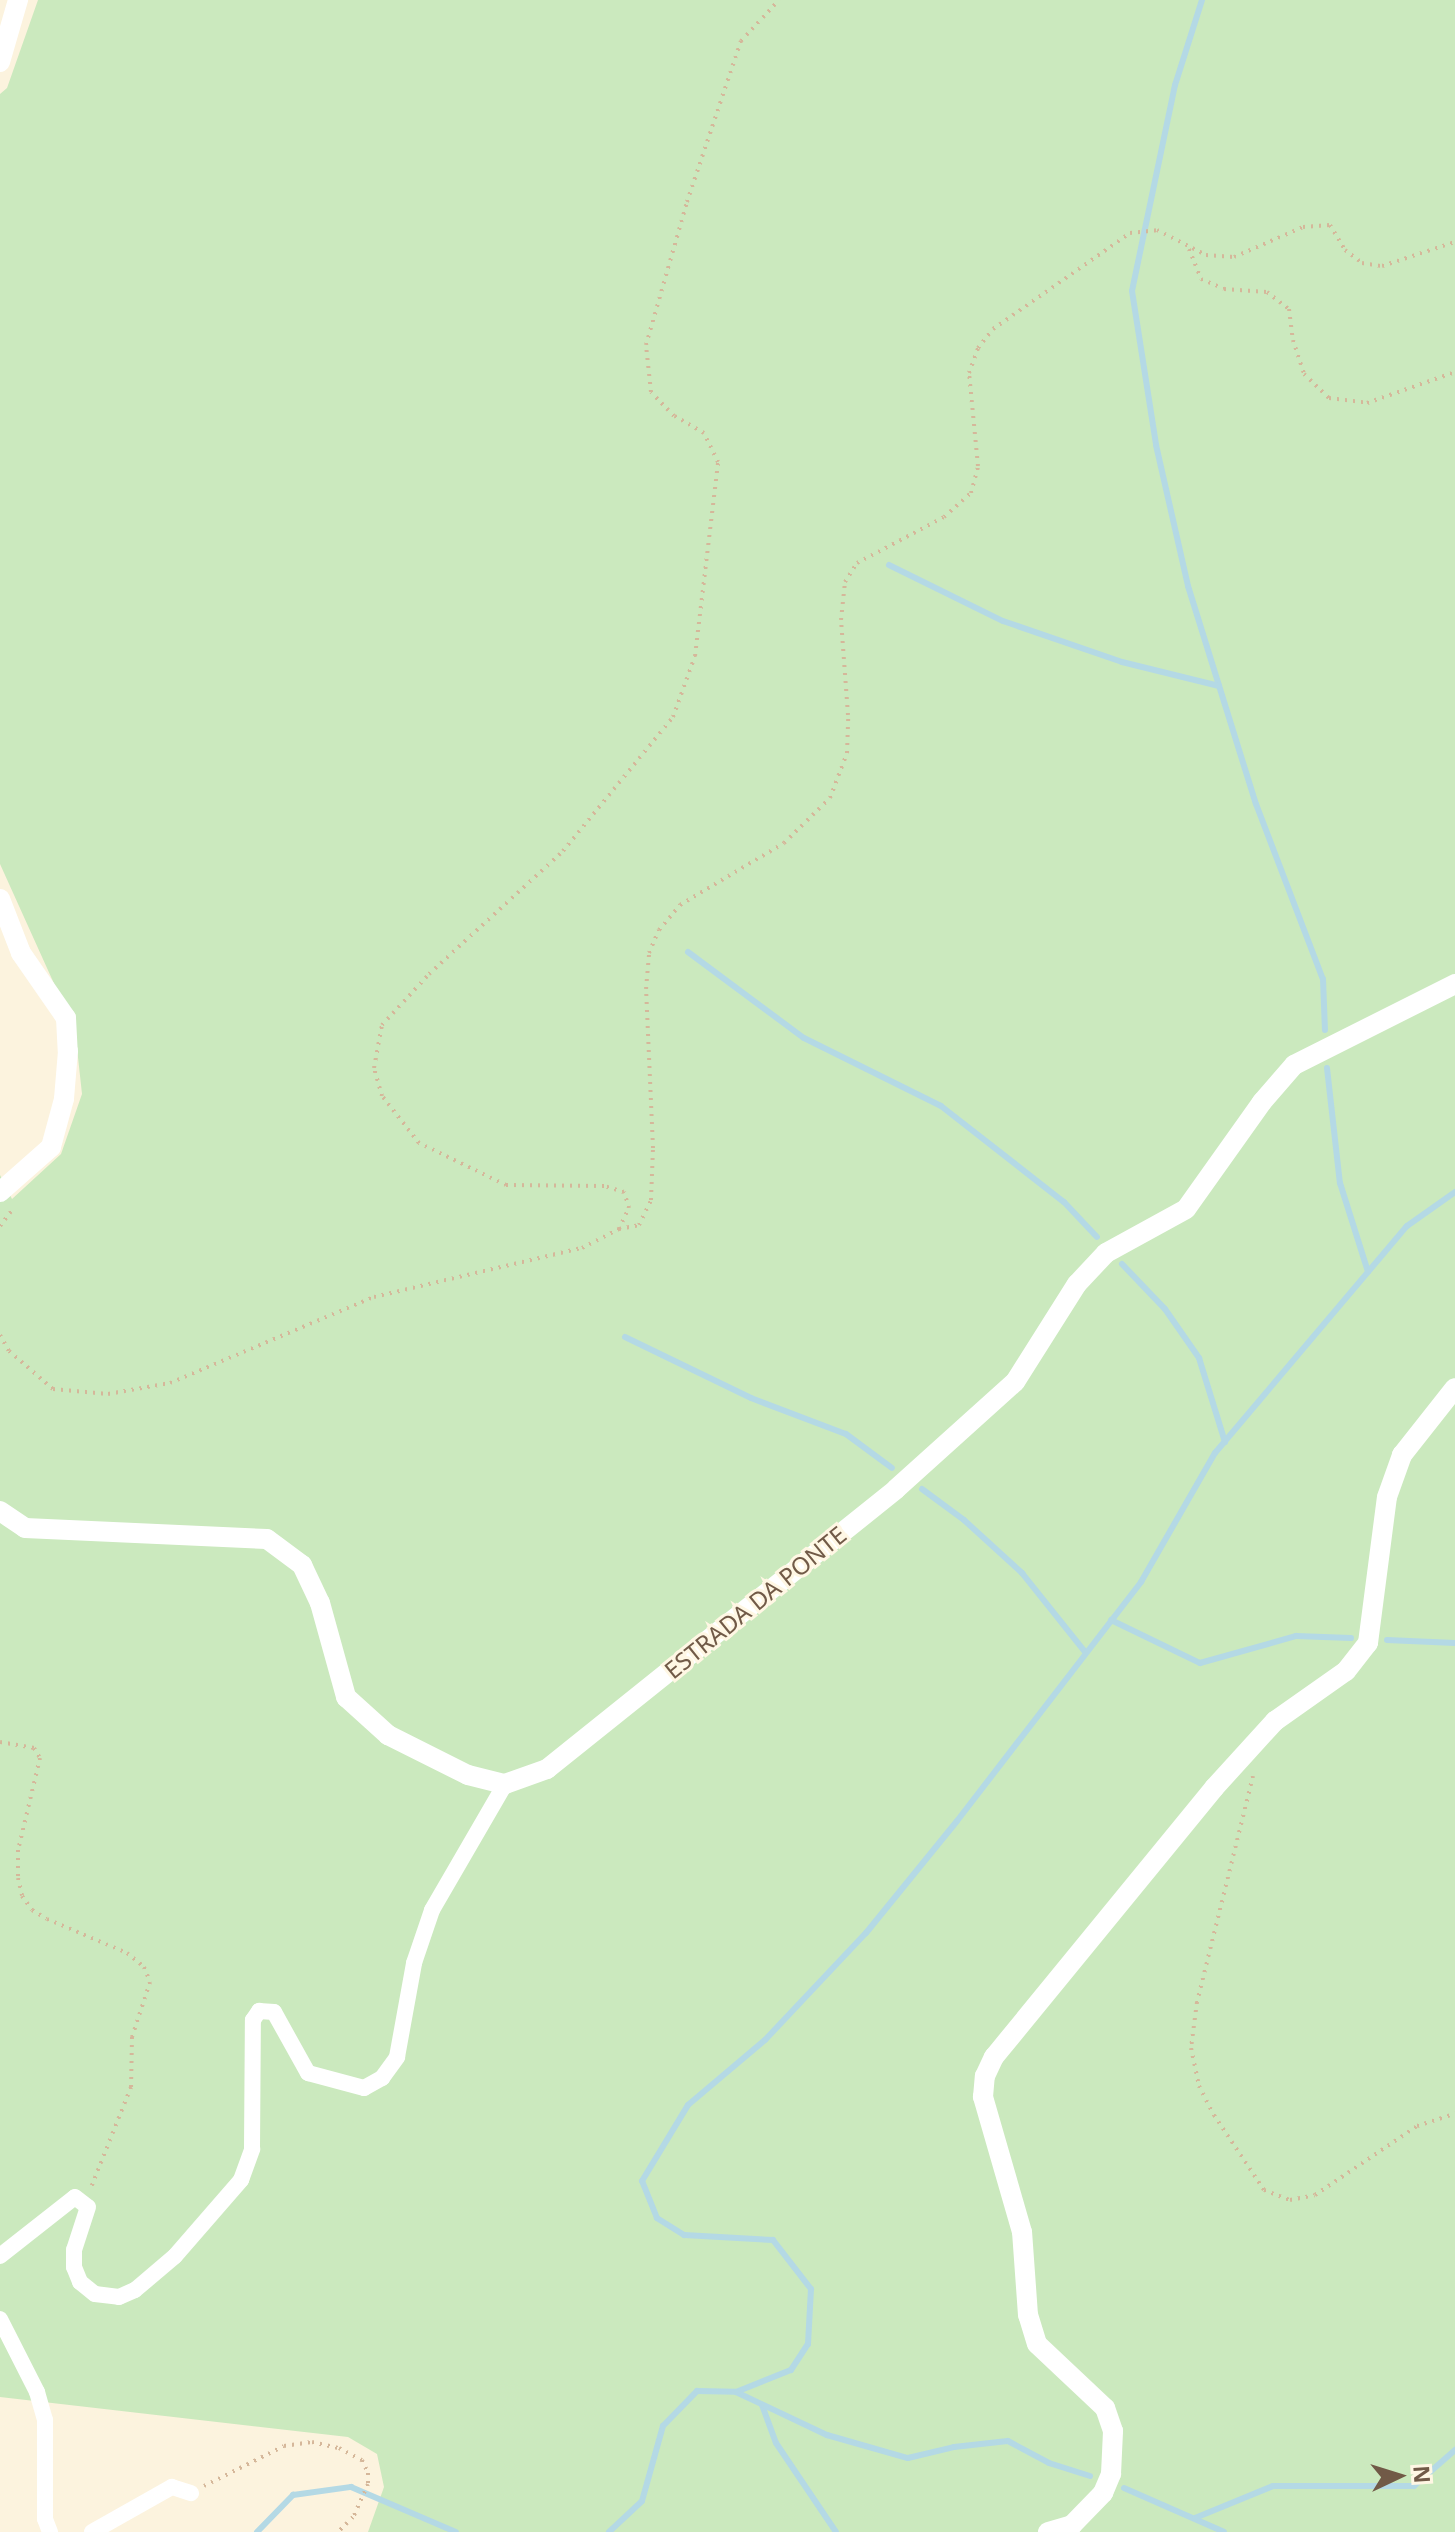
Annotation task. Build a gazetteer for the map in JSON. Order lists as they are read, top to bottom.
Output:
{
  "streets": {
    "street": ["ESTRADA DA PONTE"]
  },
  "north": "right"
}
